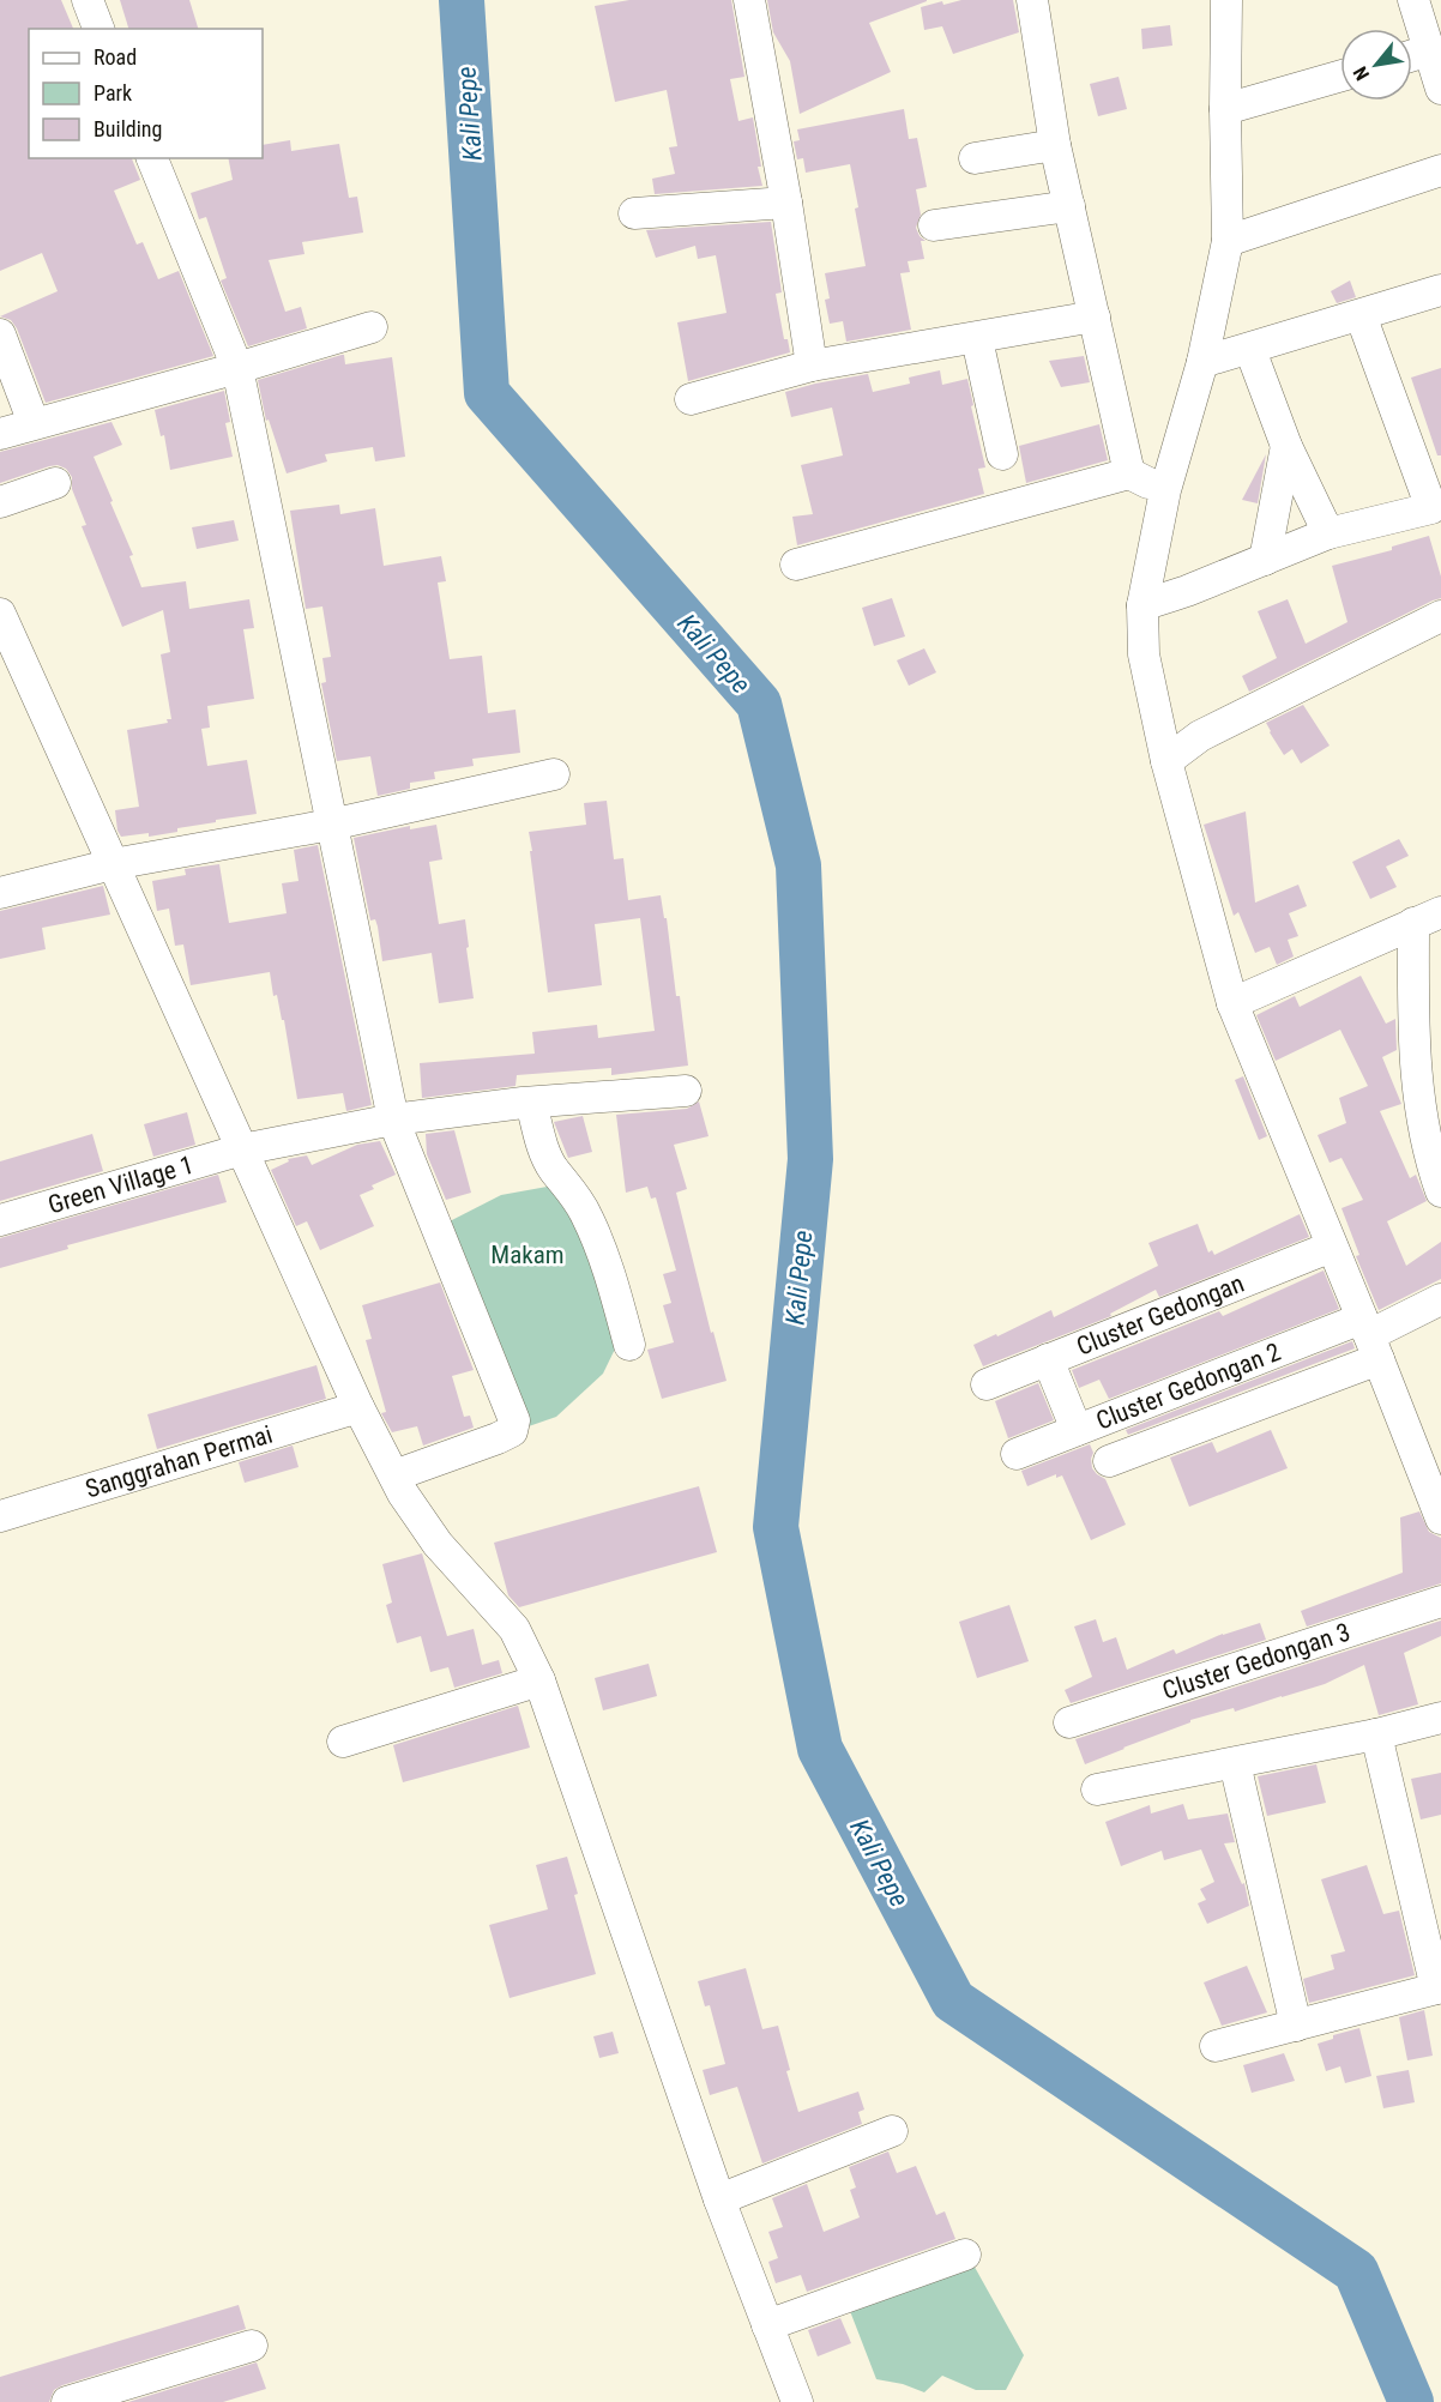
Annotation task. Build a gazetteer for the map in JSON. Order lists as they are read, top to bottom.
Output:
{
  "streets": {
    "street": [
      "Green Village 1",
      "Cluster Gedongan",
      "Cluster Gedongan 2",
      "Sanggrahan Permai",
      "Cluster Gedongan 3"
    ]
  },
  "water": ["Kali Pepe"],
  "parks": ["Makam"],
  "legend": ["Road", "Park", "Building"],
  "north": "bottom left"
}
